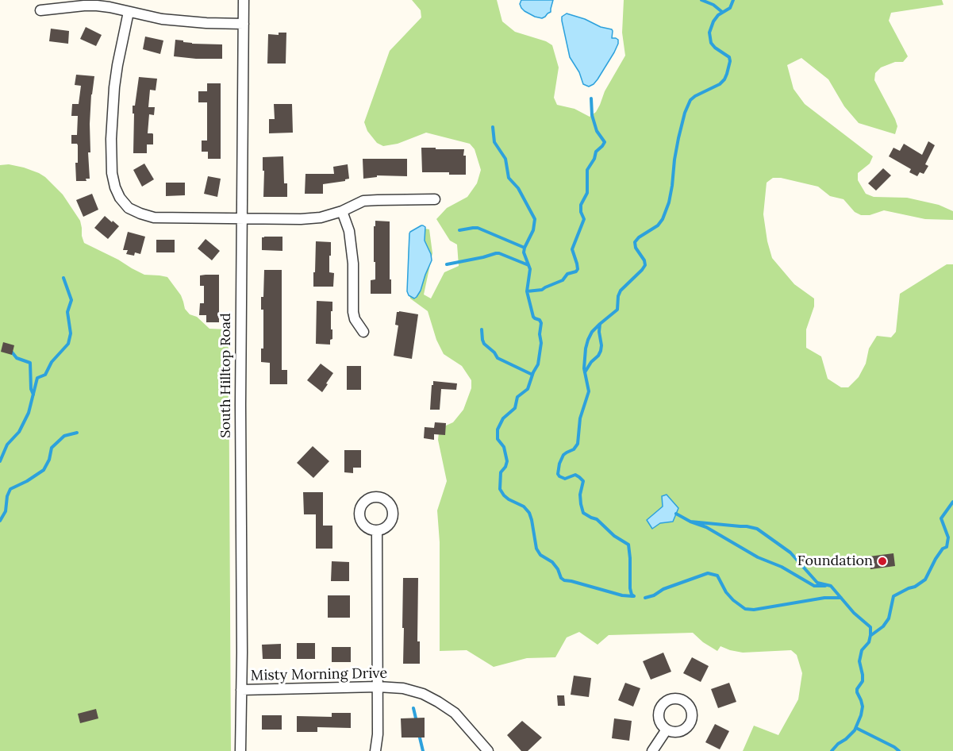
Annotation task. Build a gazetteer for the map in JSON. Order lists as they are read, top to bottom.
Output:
{
  "streets": {
    "street": ["South Hilltop Road", "Misty Morning Drive"]
  },
  "crossings": [
    ["South Hilltop Road", "Misty Morning Drive"]
  ],
  "places": ["Foundation"]
}
